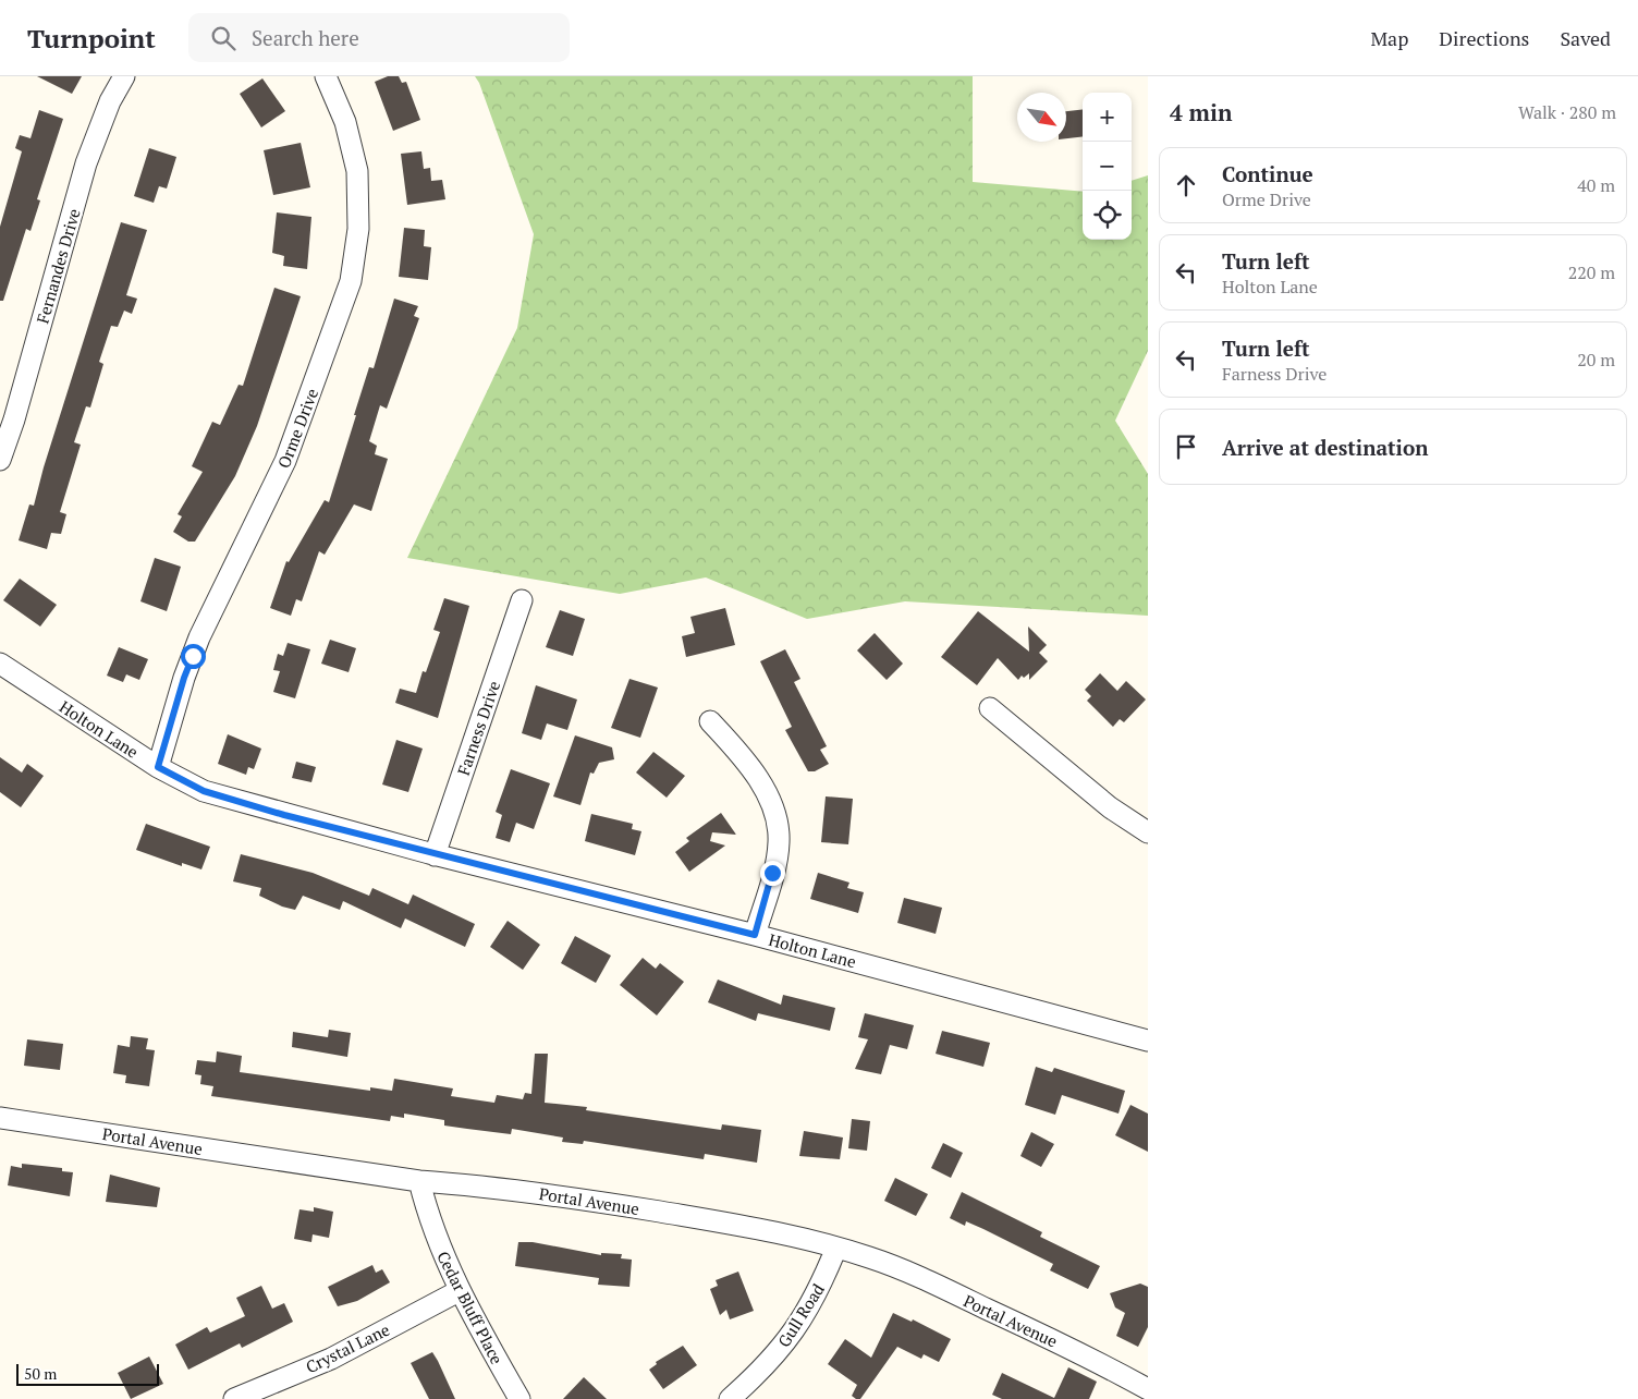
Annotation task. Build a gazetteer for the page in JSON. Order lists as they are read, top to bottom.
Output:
{
  "streets": {
    "street": [
      "Fernandes Drive",
      "Orme Drive",
      "Farness Drive",
      "Holton Lane",
      "Portal Avenue",
      "Cedar Bluff Place",
      "Gull Road",
      "Crystal Lane"
    ]
  },
  "crossings": [
    ["Orme Drive", "Holton Lane"],
    ["Farness Drive", "Holton Lane"],
    ["Portal Avenue", "Cedar Bluff Place"],
    ["Portal Avenue", "Gull Road"],
    ["Cedar Bluff Place", "Crystal Lane"]
  ],
  "scale_bar": "50 m",
  "north": "bottom right",
  "page": {
    "header": "Turnpoint",
    "search": "Search here",
    "nav": ["Map", "Directions", "Saved"],
    "heading": ["4 min", "Walk · 280 m"],
    "map_buttons": ["+", "−"],
    "list": [
      ["Continue", "Orme Drive", "40 m"],
      ["Turn left", "Holton Lane", "220 m"],
      ["Turn left", "Farness Drive", "20 m"],
      "Arrive at destination"
    ],
    "scale": "50 m"
  }
}
